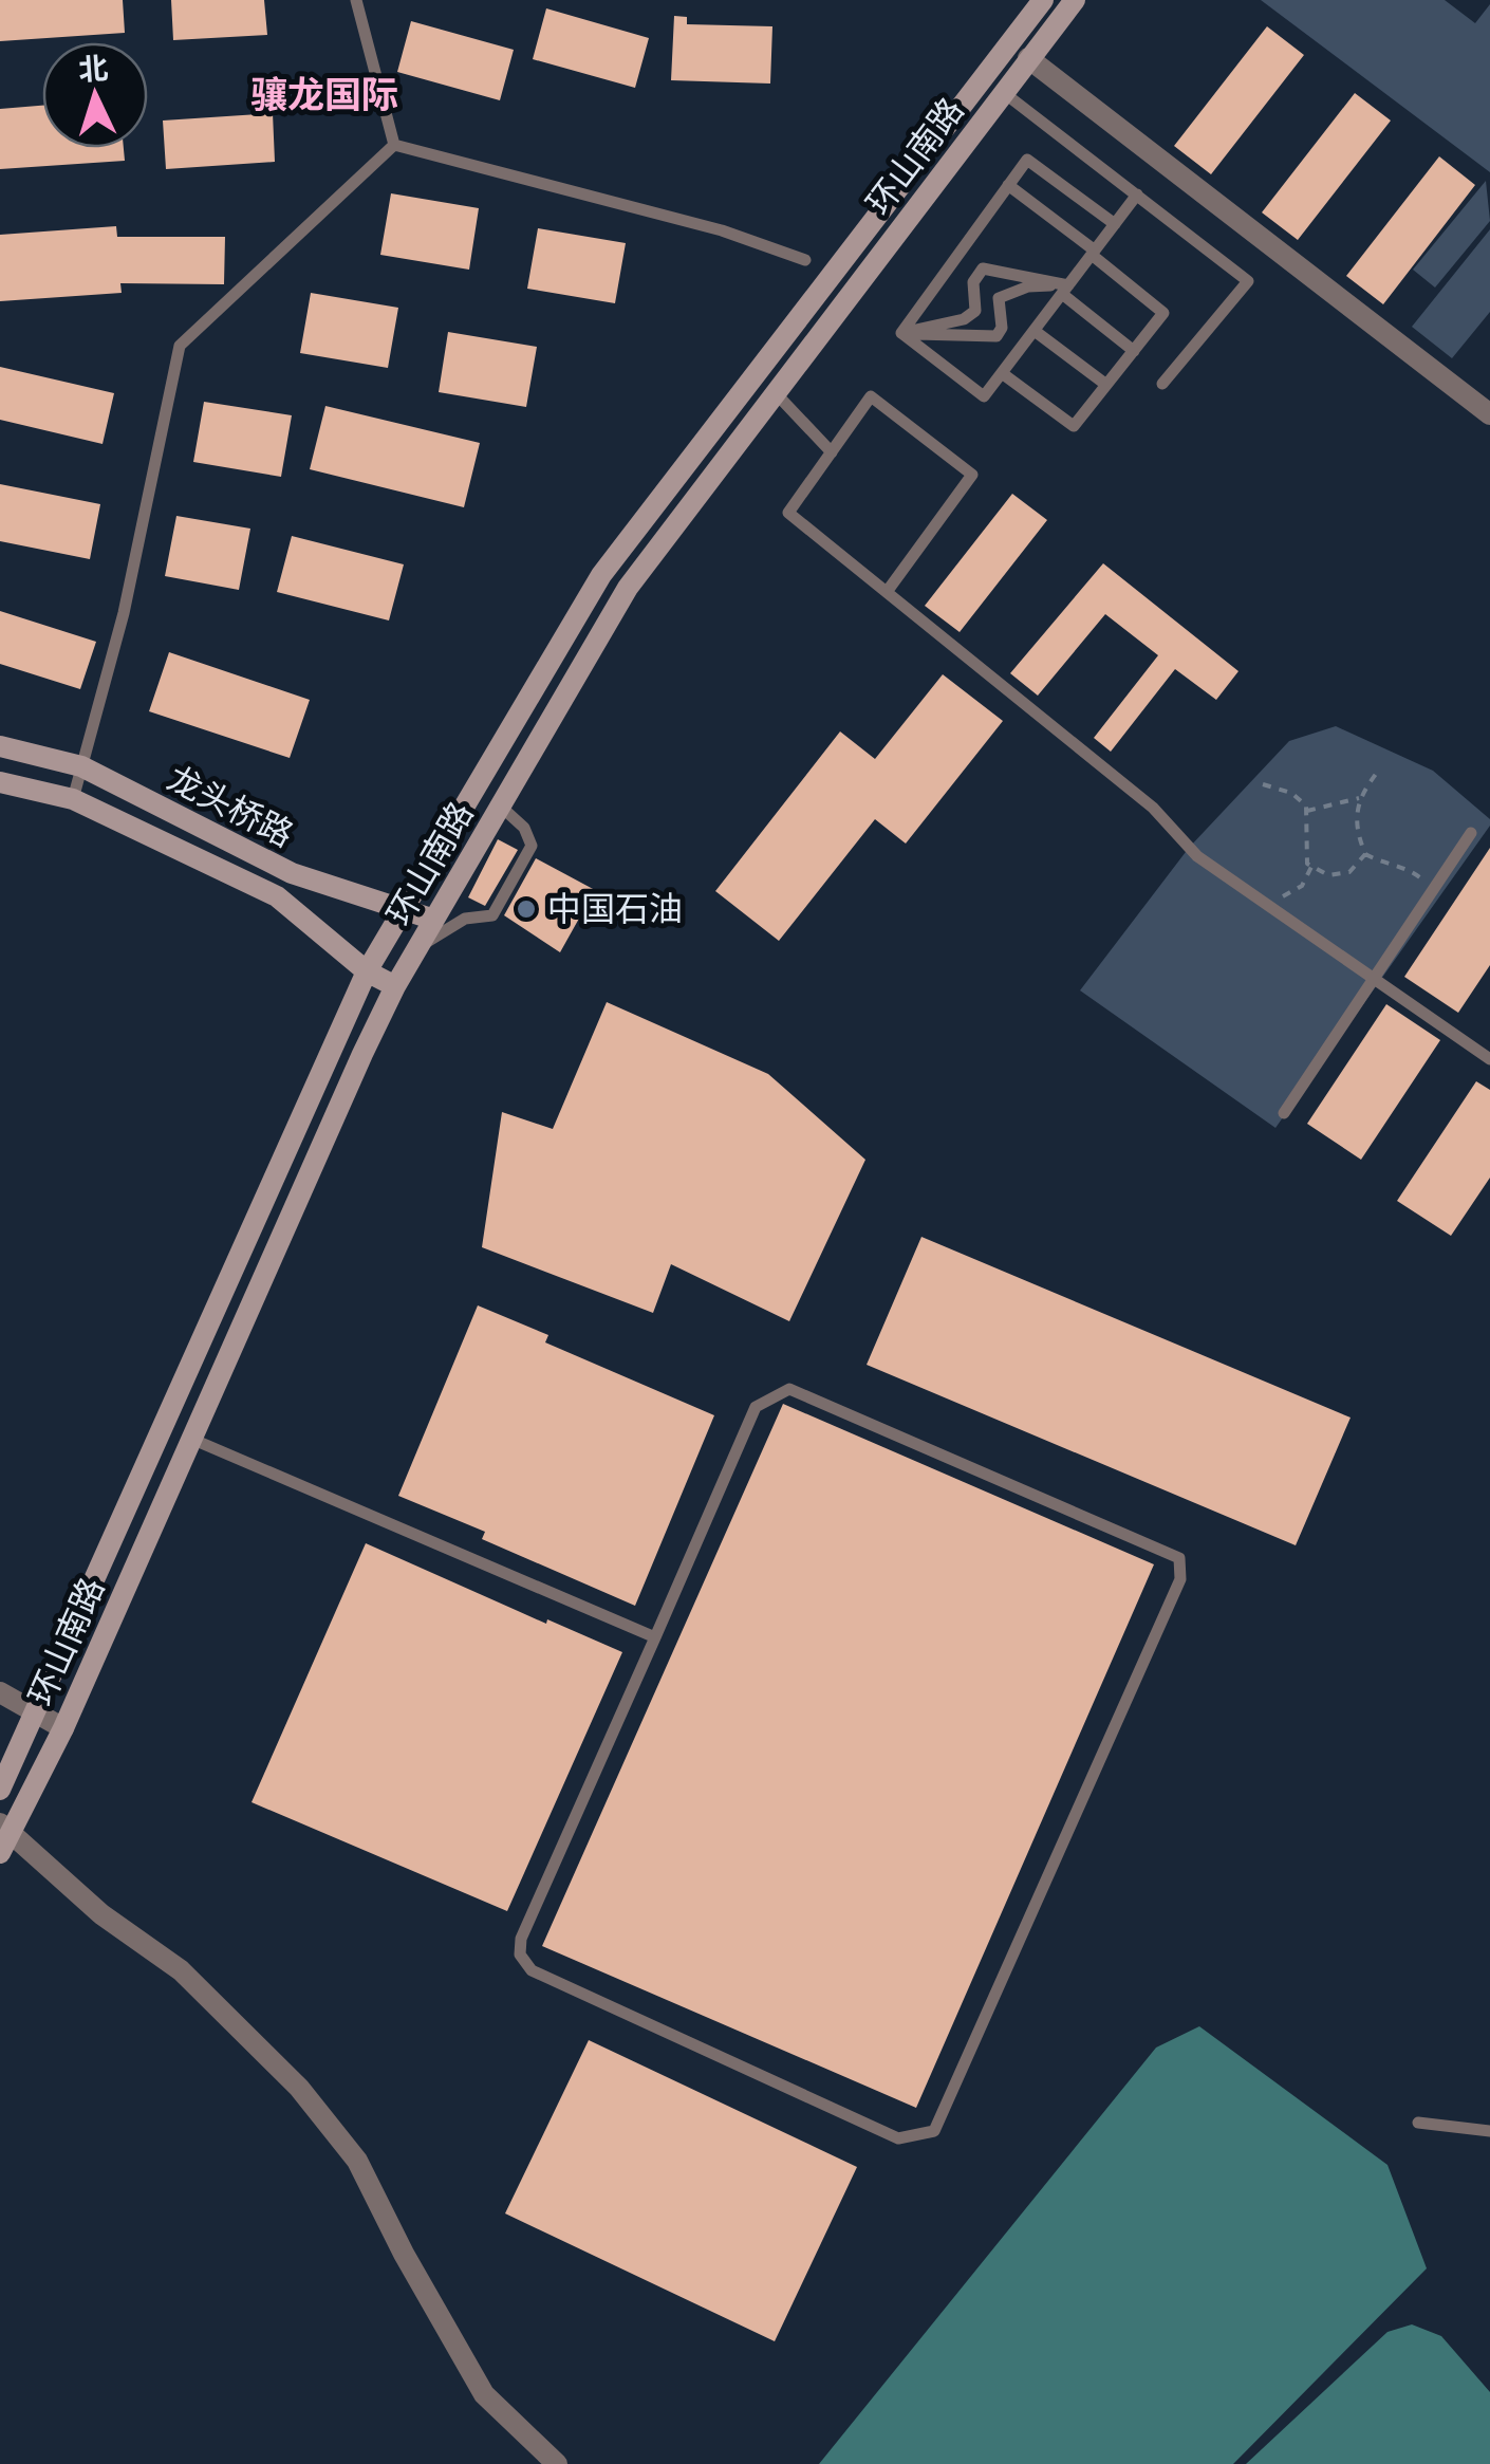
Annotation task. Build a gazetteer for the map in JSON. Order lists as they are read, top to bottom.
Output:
{
  "streets": {
    "main road": ["环山南路", "龙头桥路"]
  },
  "crossings": [
    ["环山南路", "龙头桥路"]
  ],
  "districts": ["骧龙国际"],
  "places": ["中国石油"],
  "north": "top"
}
